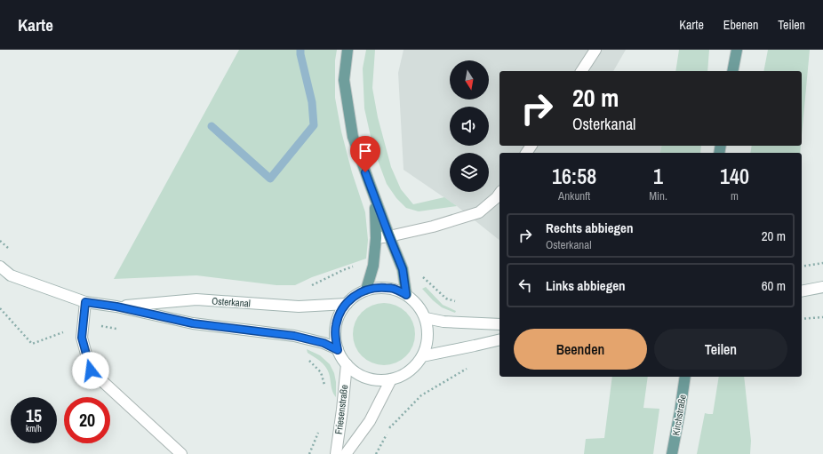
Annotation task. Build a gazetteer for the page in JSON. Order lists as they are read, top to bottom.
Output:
{
  "streets": {
    "main road": ["Osterkanal", "Friesenstraße", "Kirchstraße"]
  },
  "crossings": [
    ["Osterkanal", "Friesenstraße"]
  ],
  "north": "bottom",
  "page": {
    "header": "Karte",
    "nav": ["Karte", "Ebenen", "Teilen"],
    "turn": ["20 m", "Osterkanal"],
    "eta": [
      "16:58",
      "Ankunft",
      "1",
      "Min.",
      "140",
      "m"
    ],
    "list": [
      {
        "name": "Rechts abbiegen",
        "note": "Osterkanal",
        "value": "20 m"
      },
      {
        "name": "Links abbiegen",
        "value": "60 m"
      }
    ],
    "buttons": ["Beenden", "Teilen"],
    "speed": "15 km/h",
    "limit": "20"
  }
}
